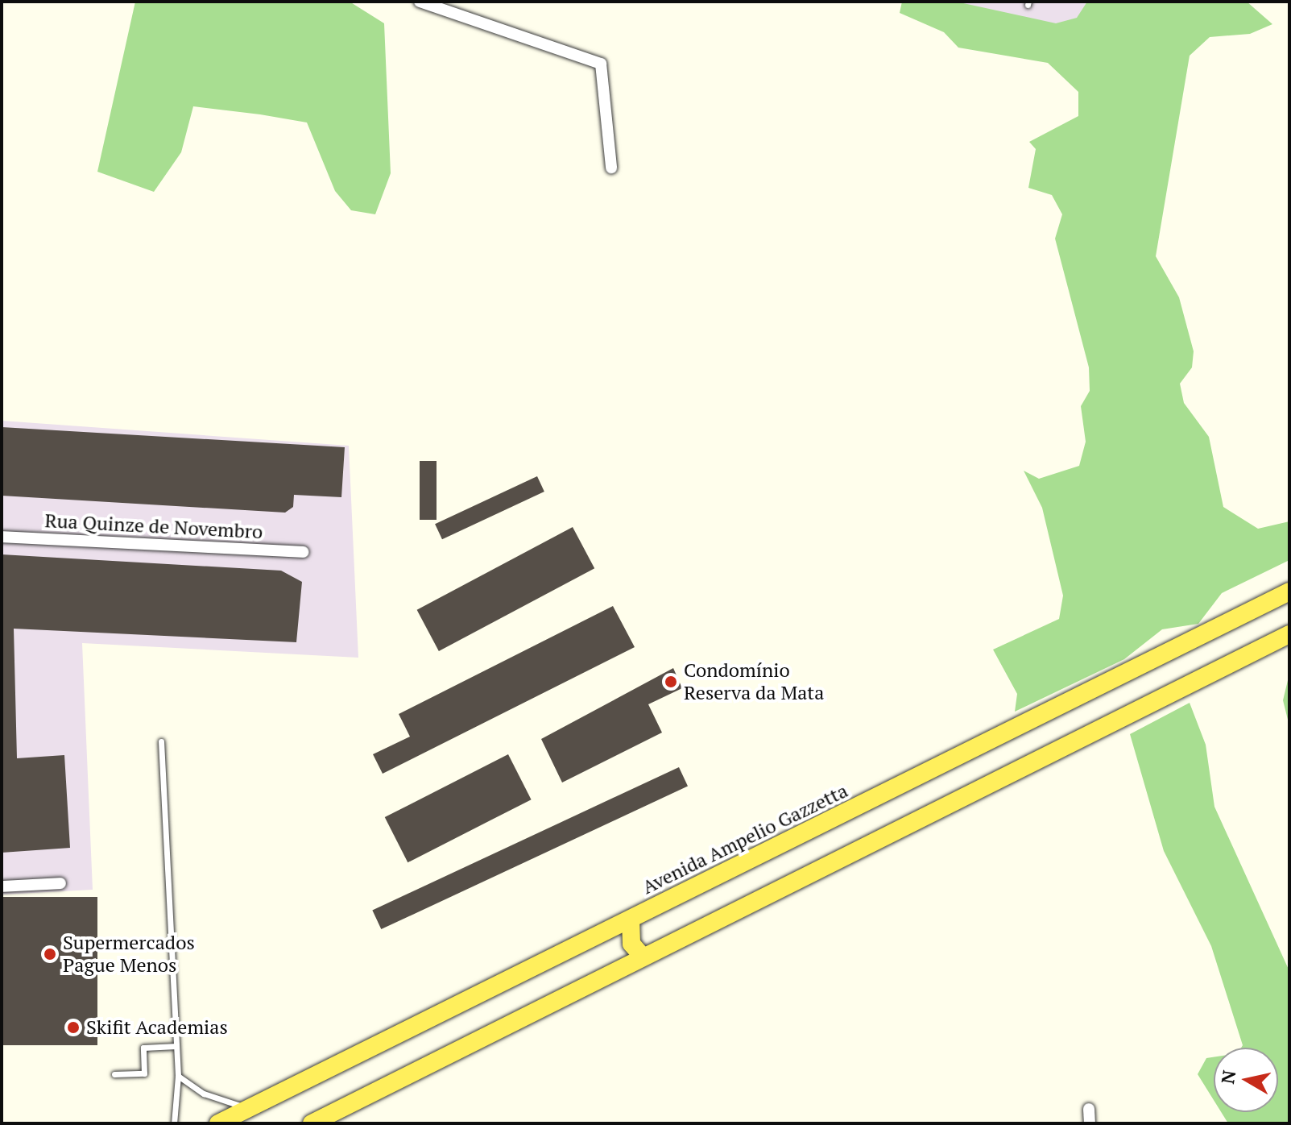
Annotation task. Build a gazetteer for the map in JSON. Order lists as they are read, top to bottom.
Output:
{
  "streets": {
    "main road": ["Avenida Ampelio Gazzetta"],
    "street": ["Rua Quinze de Novembro"]
  },
  "places": ["Condomínio Reserva da Mata", "Supermercados Pague Menos", "Skifit Academias"],
  "north": "left"
}
